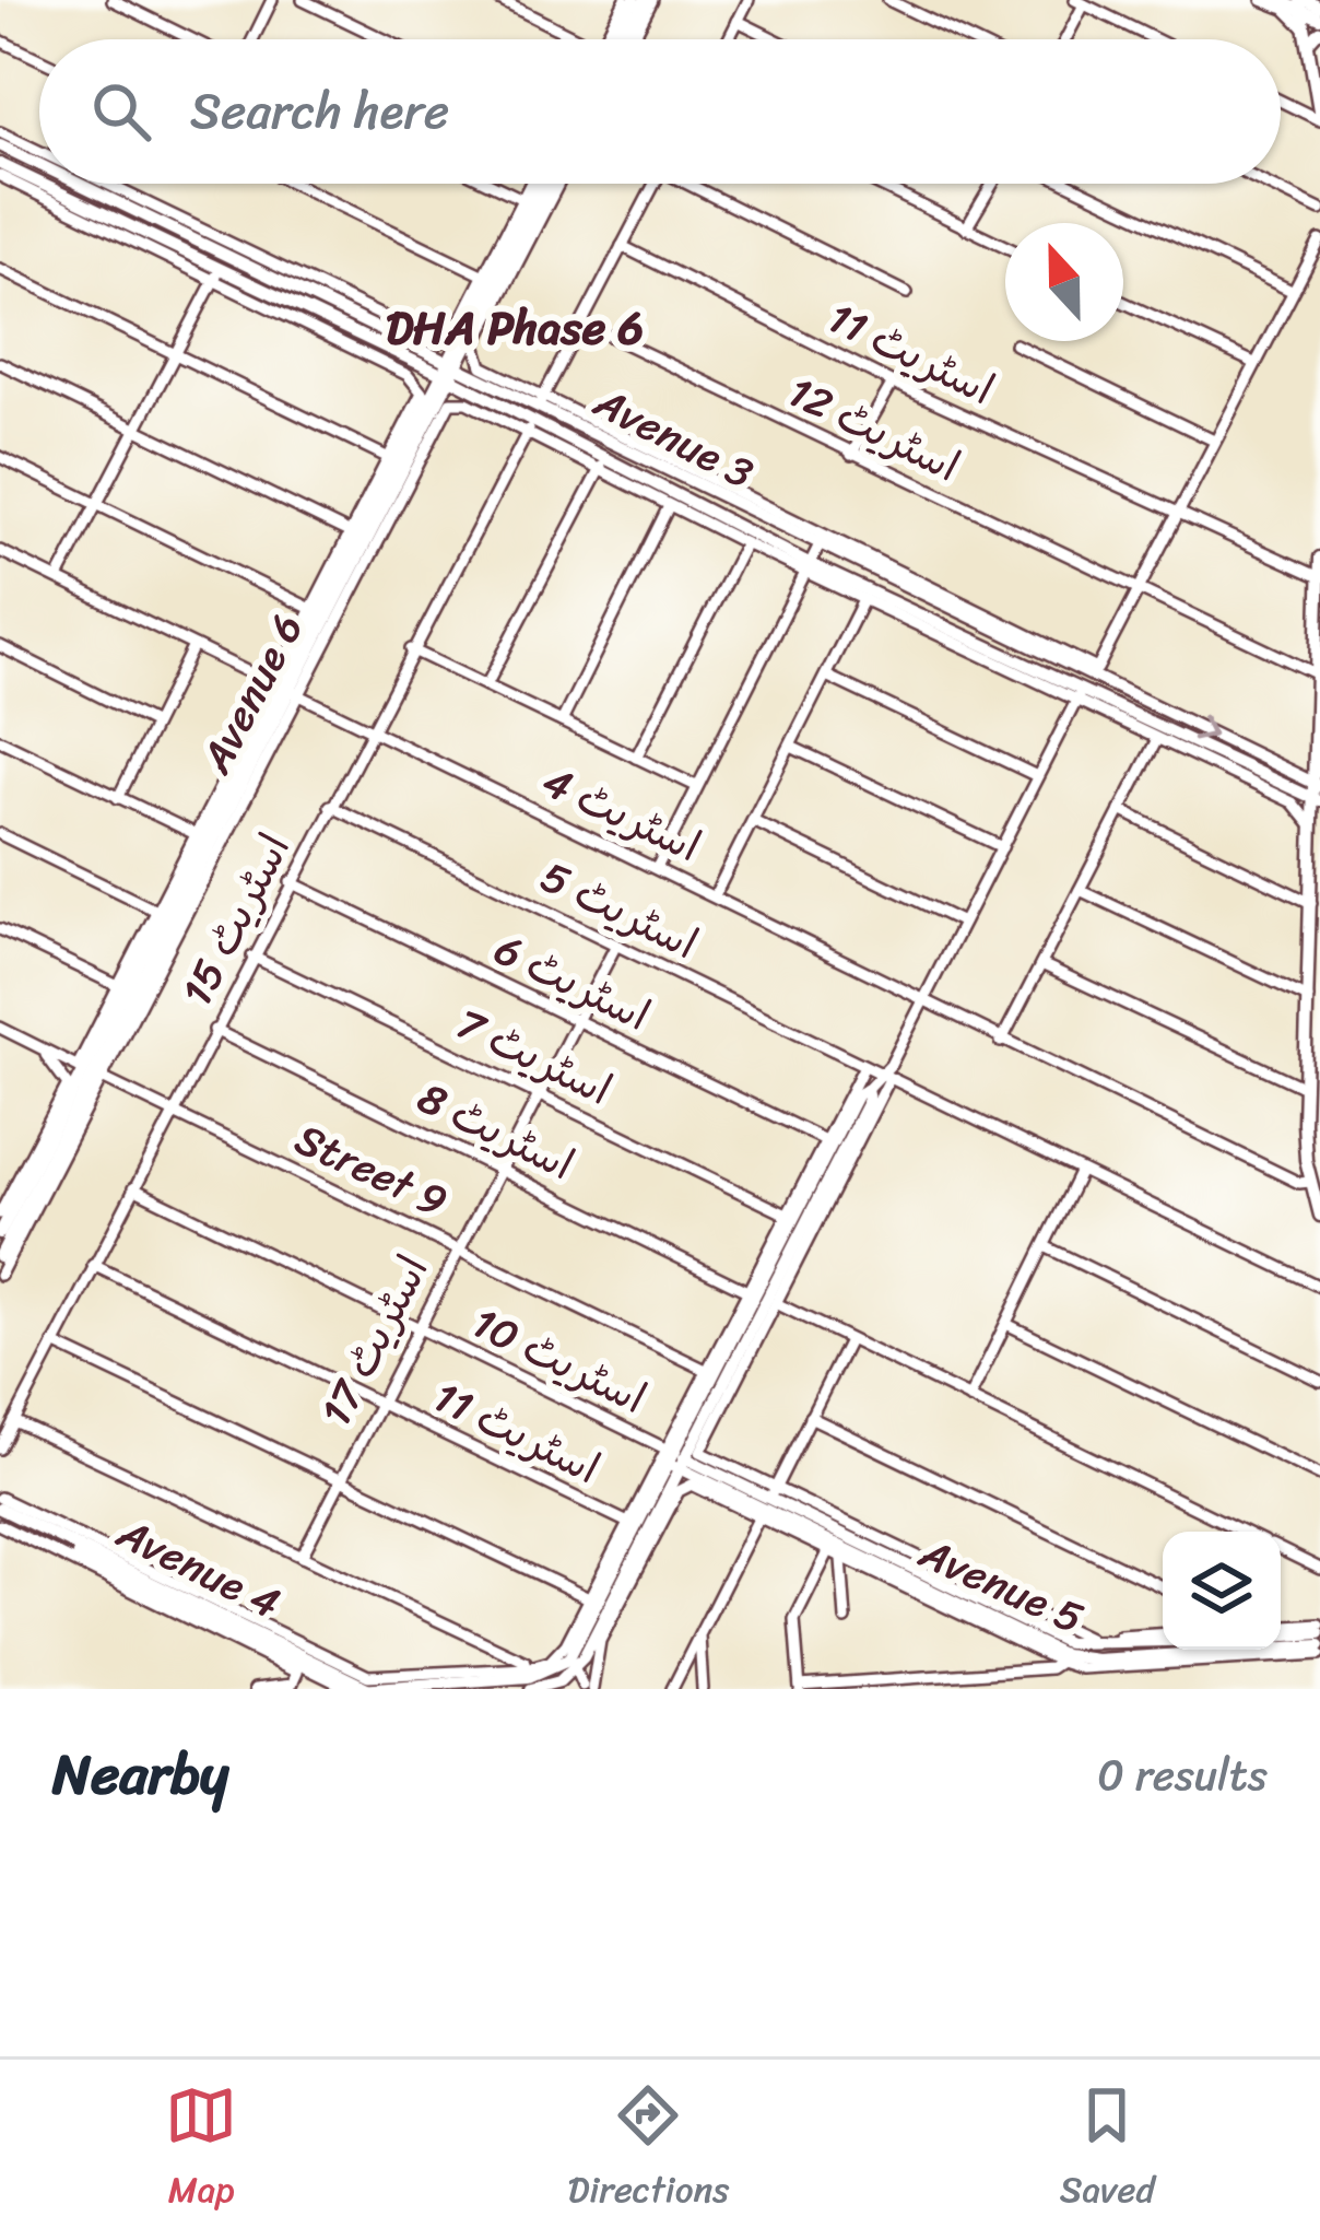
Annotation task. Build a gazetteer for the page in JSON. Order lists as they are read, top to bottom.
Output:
{
  "streets": {
    "main road": [
      "Avenue 3",
      "Avenue 6",
      "Avenue 4",
      "Avenue 5"
    ],
    "street": [
      "اسٹریٹ 11",
      "اسٹریٹ 12",
      "اسٹریٹ 4",
      "اسٹریٹ 5",
      "اسٹریٹ 15",
      "اسٹریٹ 6",
      "اسٹریٹ 7",
      "اسٹریٹ 8",
      "Street 9",
      "اسٹریٹ 17",
      "اسٹریٹ 10"
    ]
  },
  "crossings": [
    ["اسٹریٹ 11", "اسٹریٹ 15"],
    ["اسٹریٹ 11", "اسٹریٹ 17"],
    ["Avenue 3", "Avenue 6"],
    ["Avenue 3", "اسٹریٹ 15"],
    ["Avenue 6", "اسٹریٹ 4"],
    ["Avenue 6", "Street 9"],
    ["اسٹریٹ 4", "اسٹریٹ 15"],
    ["اسٹریٹ 5", "اسٹریٹ 15"],
    ["اسٹریٹ 5", "اسٹریٹ 17"],
    ["اسٹریٹ 15", "اسٹریٹ 6"],
    ["اسٹریٹ 15", "اسٹریٹ 7"],
    ["اسٹریٹ 15", "اسٹریٹ 8"],
    ["اسٹریٹ 15", "Street 9"],
    ["اسٹریٹ 15", "اسٹریٹ 10"],
    ["اسٹریٹ 6", "اسٹریٹ 17"],
    ["اسٹریٹ 7", "اسٹریٹ 17"],
    ["اسٹریٹ 8", "اسٹریٹ 17"],
    ["Street 9", "اسٹریٹ 17"],
    ["اسٹریٹ 17", "اسٹریٹ 10"],
    ["اسٹریٹ 10", "Avenue 5"]
  ],
  "districts": ["DHA Phase 6"],
  "north": "top",
  "page": {
    "search": "Search here",
    "heading": ["Nearby", "0 results"],
    "nav": ["Map", "Directions", "Saved"]
  }
}
